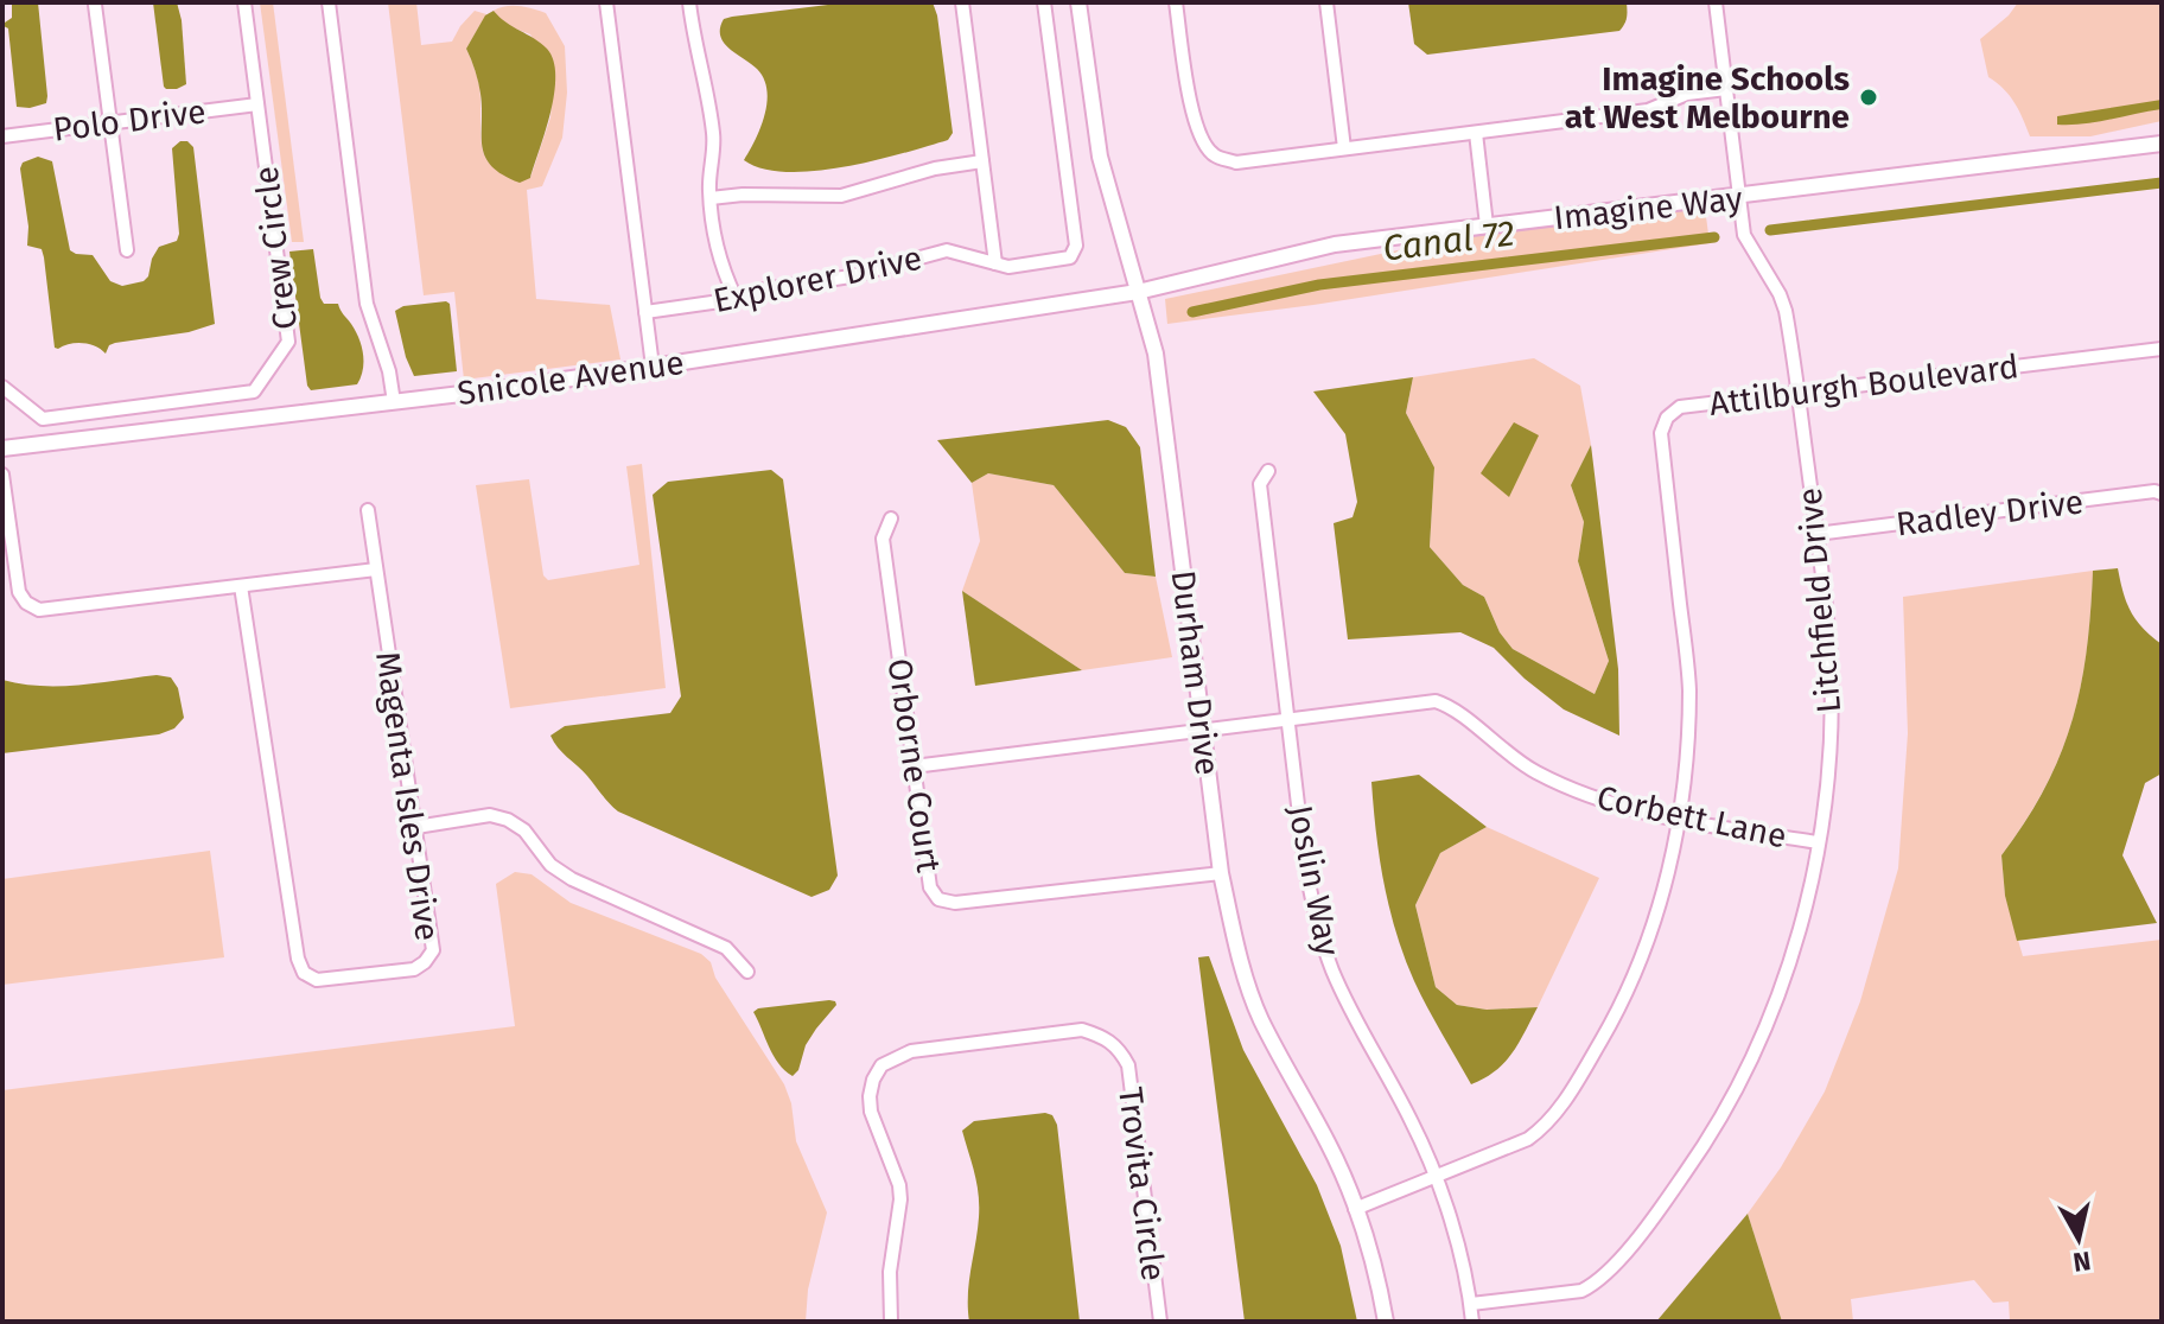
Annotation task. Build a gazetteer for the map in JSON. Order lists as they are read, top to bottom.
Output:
{
  "streets": {
    "street": [
      "Polo Drive",
      "Imagine Way",
      "Crew Circle",
      "Explorer Drive",
      "Snicole Avenue",
      "Attilburgh Boulevard",
      "Radley Drive",
      "Litchfield Drive",
      "Durham Drive",
      "Orborne Court",
      "Magenta Isles Drive",
      "Corbett Lane",
      "Joslin Way",
      "Trovita Circle"
    ]
  },
  "crossings": [
    ["Polo Drive", "Crew Circle"],
    ["Imagine Way", "Snicole Avenue"],
    ["Imagine Way", "Litchfield Drive"],
    ["Imagine Way", "Durham Drive"],
    ["Snicole Avenue", "Durham Drive"],
    ["Attilburgh Boulevard", "Litchfield Drive"],
    ["Attilburgh Boulevard", "Durham Drive"],
    ["Attilburgh Boulevard", "Corbett Lane"],
    ["Attilburgh Boulevard", "Joslin Way"],
    ["Radley Drive", "Litchfield Drive"],
    ["Litchfield Drive", "Corbett Lane"],
    ["Litchfield Drive", "Joslin Way"],
    ["Durham Drive", "Orborne Court"],
    ["Durham Drive", "Corbett Lane"],
    ["Orborne Court", "Corbett Lane"],
    ["Corbett Lane", "Joslin Way"]
  ],
  "water": ["Canal 72"],
  "places": ["Imagine Schools at West Melbourne"],
  "north": "bottom"
}
